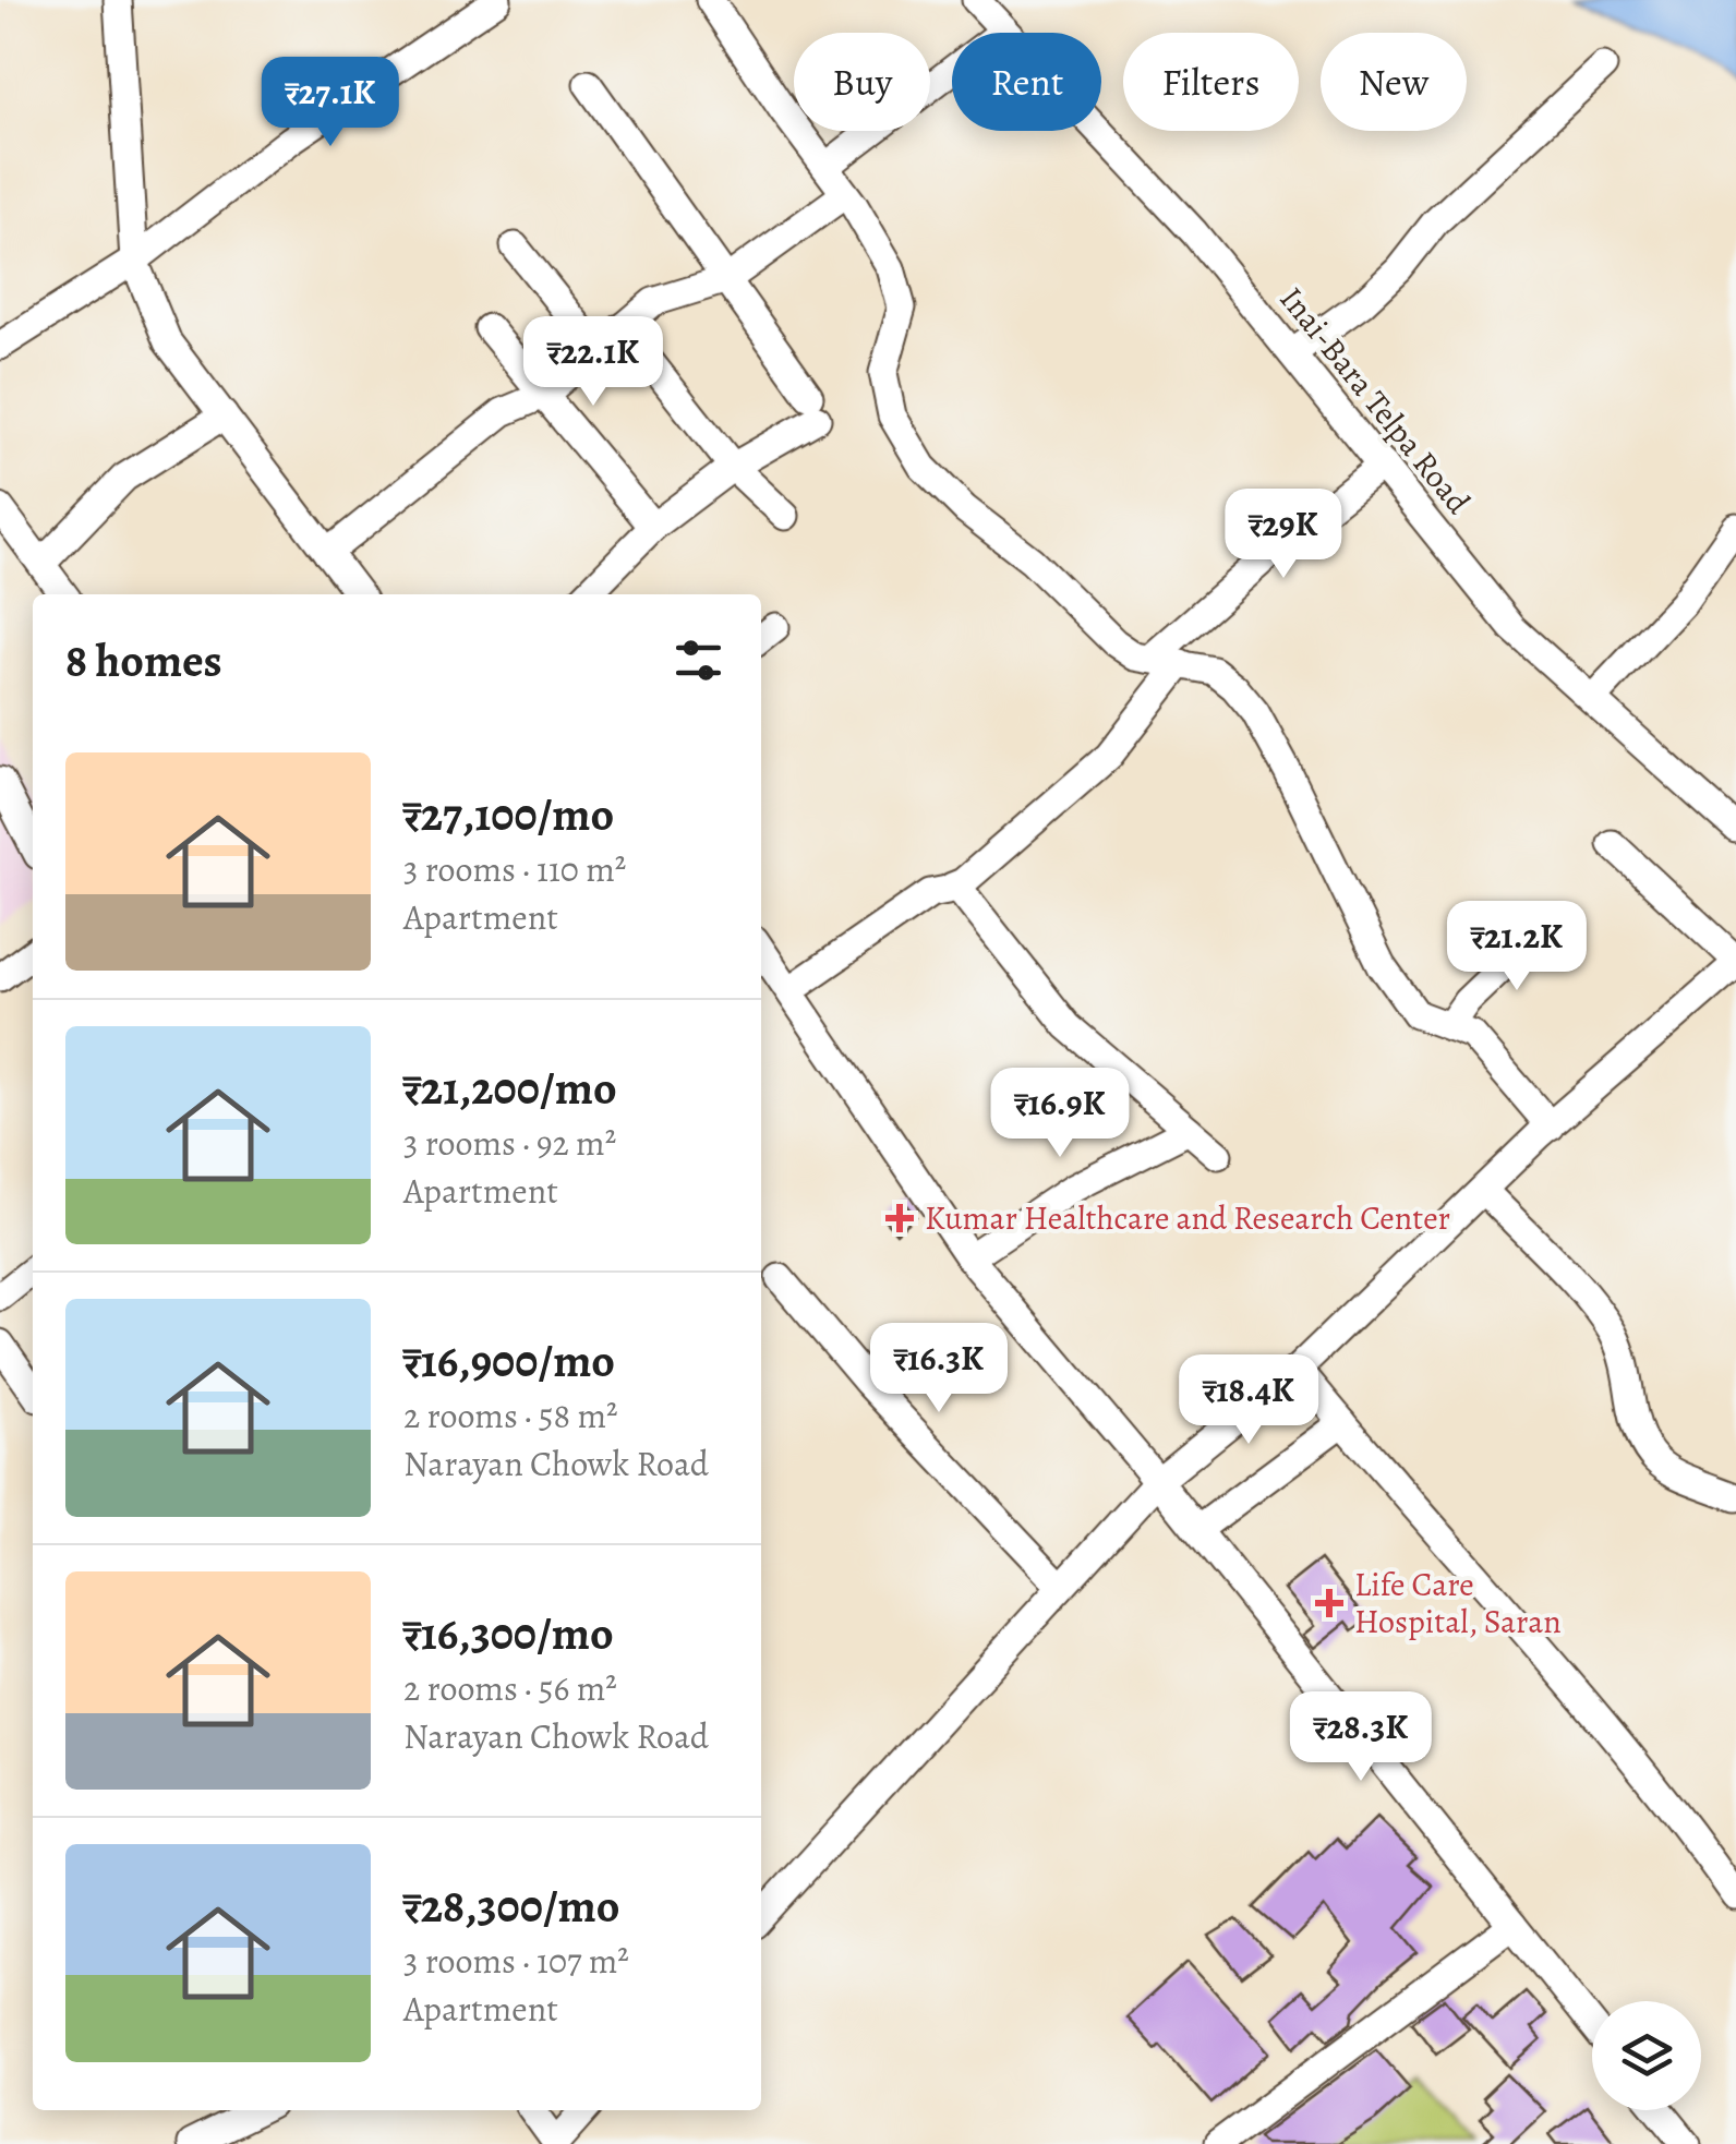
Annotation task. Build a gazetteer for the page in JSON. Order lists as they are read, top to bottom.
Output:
{
  "streets": {
    "street": ["Inai-Bara Telpa Road"]
  },
  "places": {
    "health": ["Kumar Healthcare and Research Center", "Life Care Hospital, Saran"]
  },
  "page": {
    "chip": [
      "Buy",
      "Rent",
      "Filters",
      "New"
    ],
    "price": [
      "₹27.1K",
      "₹22.1K",
      "₹29K",
      "₹21.2K",
      "₹16.9K",
      "₹16.3K",
      "₹18.4K",
      "₹28.3K"
    ],
    "heading": "8 homes",
    "list": [
      {
        "name": "₹27,100/mo",
        "note": "3 rooms · 110 m² · Apartment"
      },
      {
        "name": "₹21,200/mo",
        "note": "3 rooms · 92 m² · Apartment"
      },
      {
        "name": "₹16,900/mo",
        "note": "2 rooms · 58 m² · Narayan Chowk Road"
      },
      {
        "name": "₹16,300/mo",
        "note": "2 rooms · 56 m² · Narayan Chowk Road"
      },
      {
        "name": "₹28,300/mo",
        "note": "3 rooms · 107 m² · Apartment"
      }
    ]
  }
}
